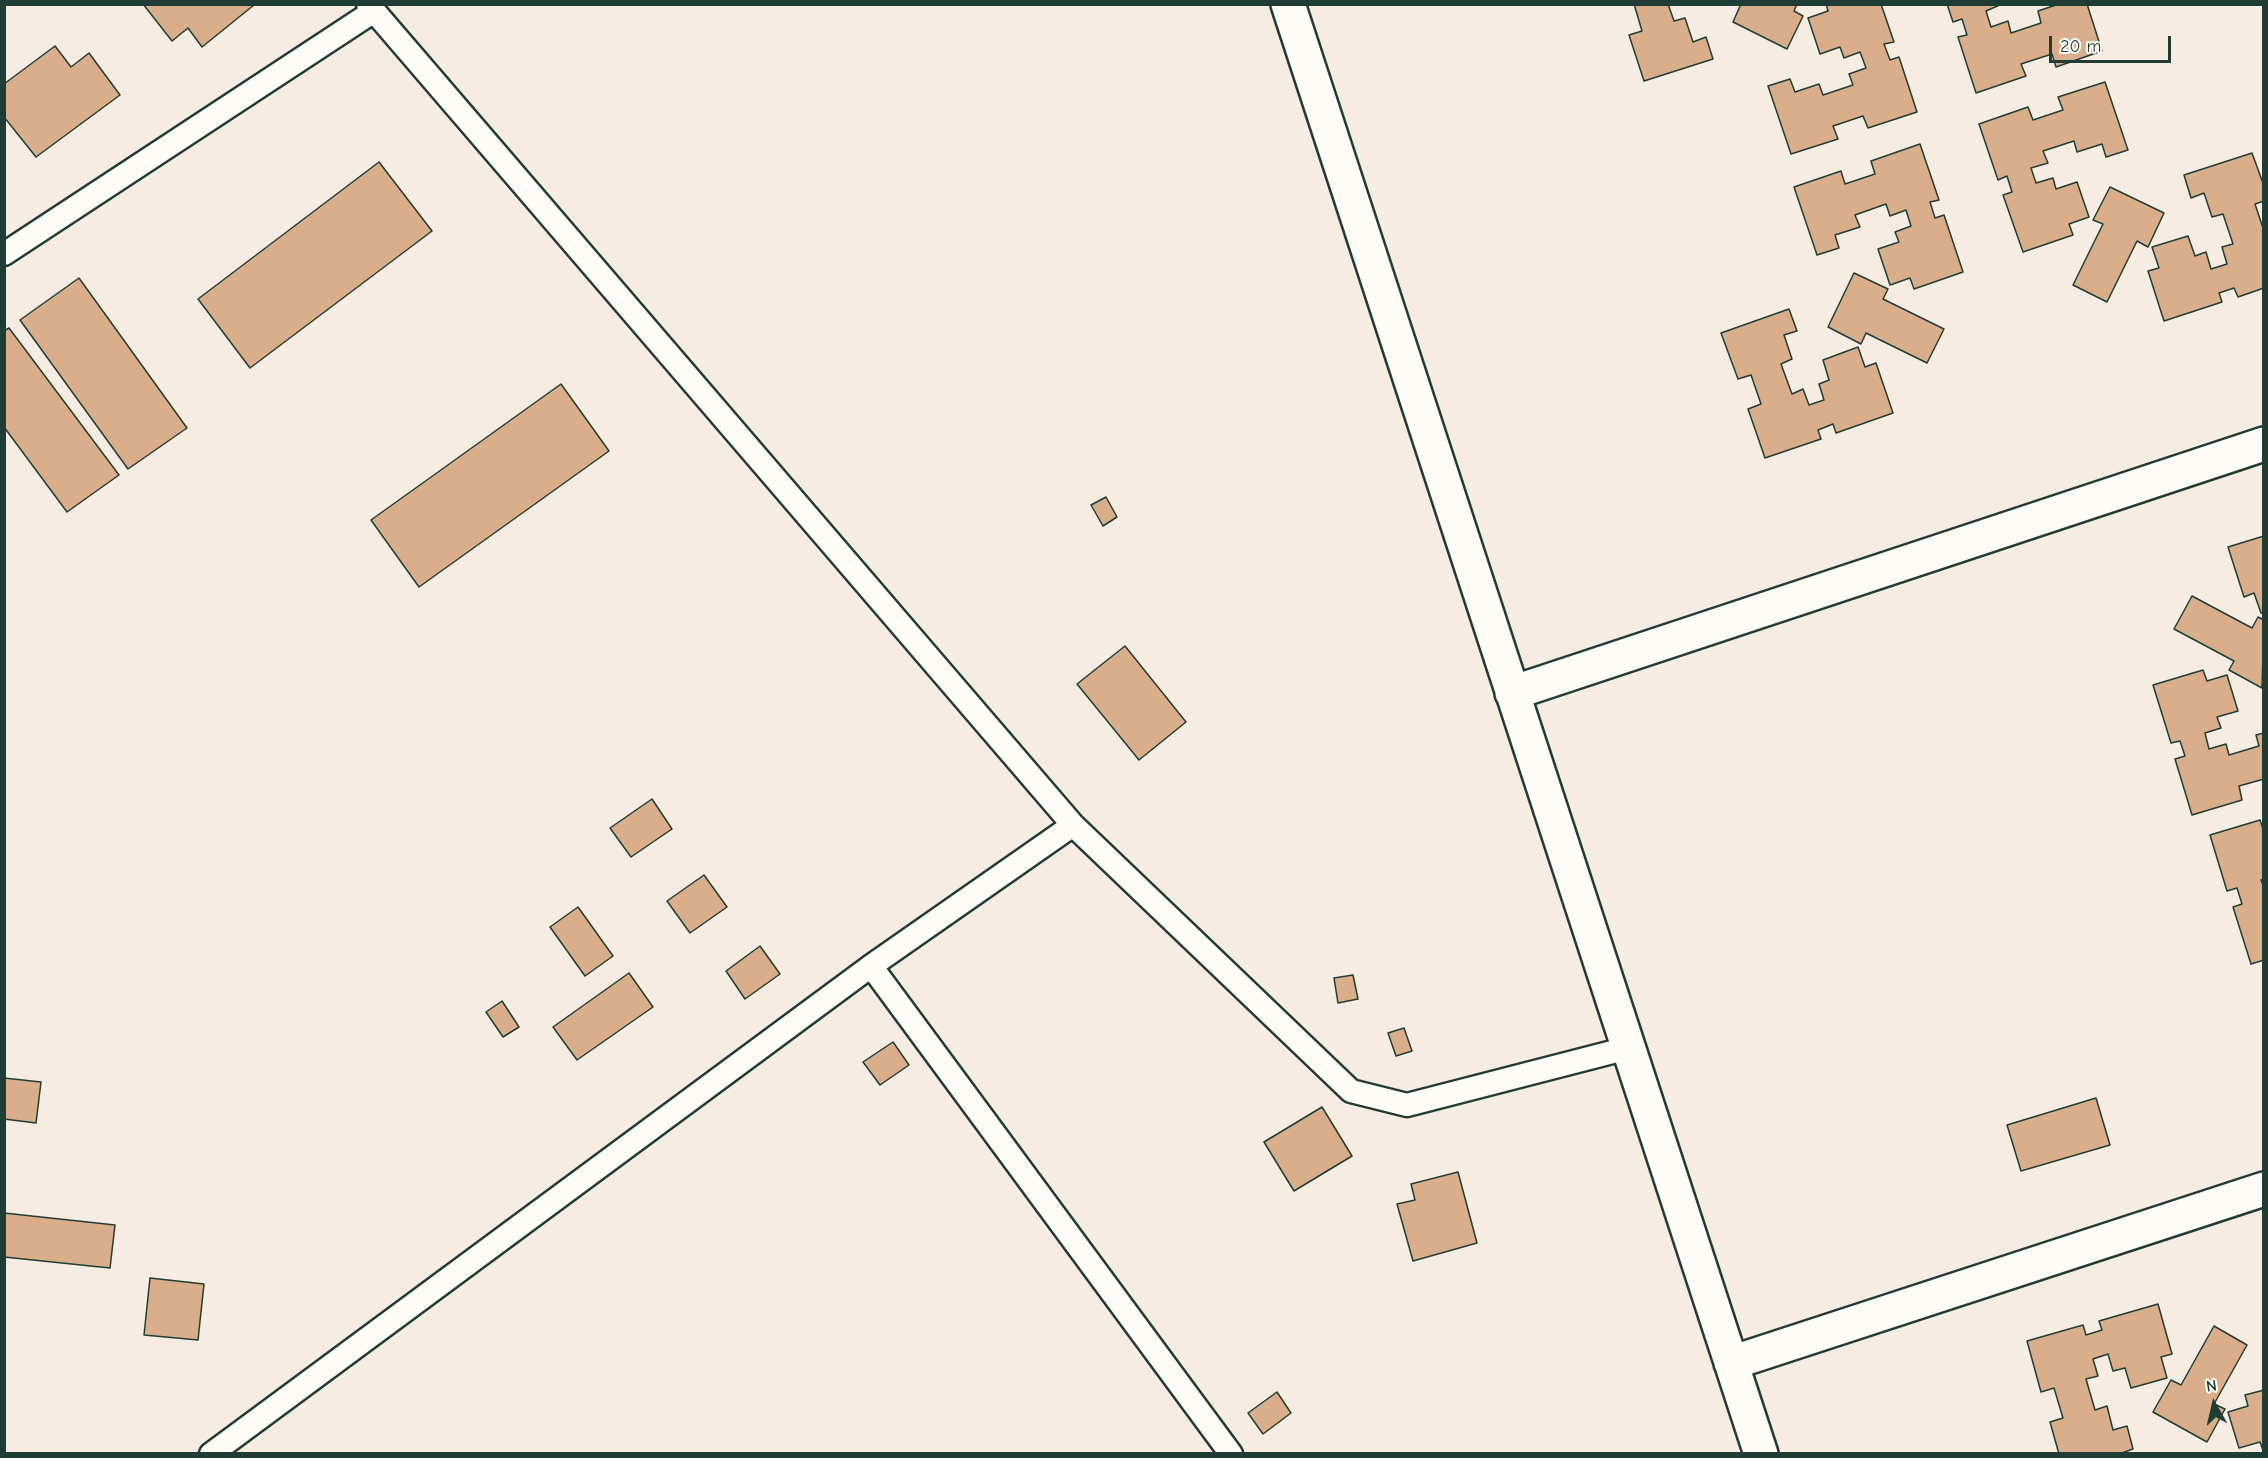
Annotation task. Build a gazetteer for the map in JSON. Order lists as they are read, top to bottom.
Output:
{
  "scale_bar": "20 m",
  "north": "top"
}
